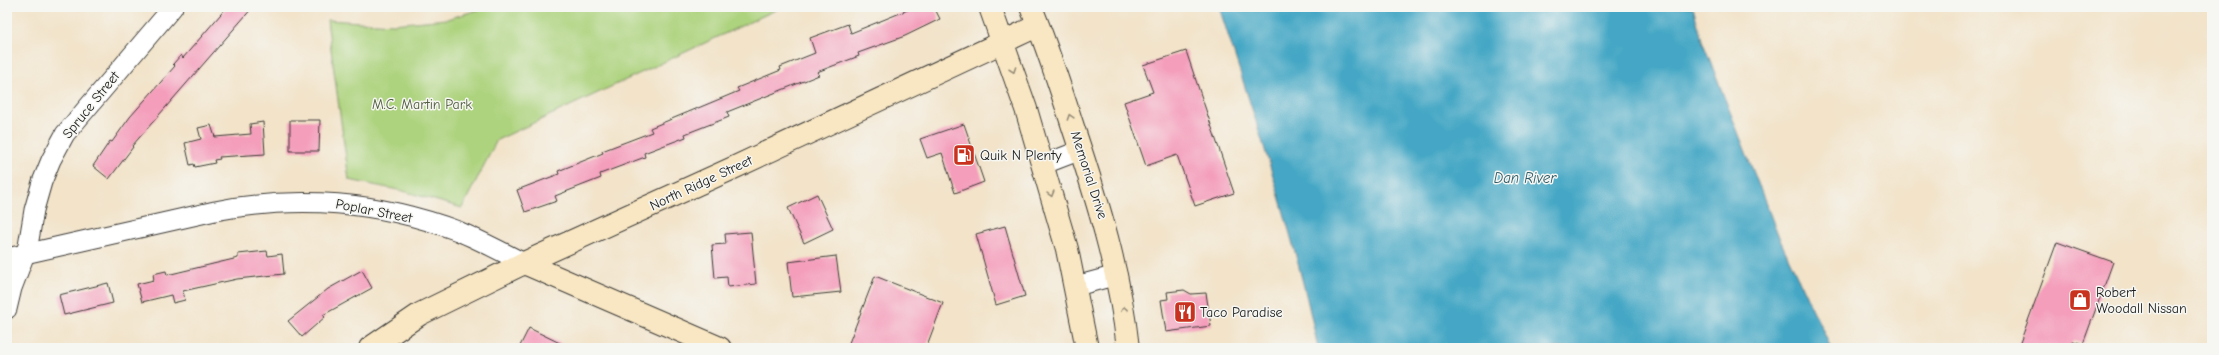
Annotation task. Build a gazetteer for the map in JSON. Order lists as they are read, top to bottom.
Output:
{
  "streets": {
    "street": [
      "Spruce Street",
      "Memorial Drive",
      "North Ridge Street",
      "Poplar Street"
    ]
  },
  "crossings": [
    ["Spruce Street", "Poplar Street"],
    ["Memorial Drive", "North Ridge Street"],
    ["North Ridge Street", "Poplar Street"]
  ],
  "water": ["Dan River"],
  "parks": ["M.C. Martin Park"],
  "places": {
    "fuel station": ["Quik N Plenty"],
    "shop": ["Robert Woodall Nissan"],
    "restaurant": ["Taco Paradise"]
  }
}
